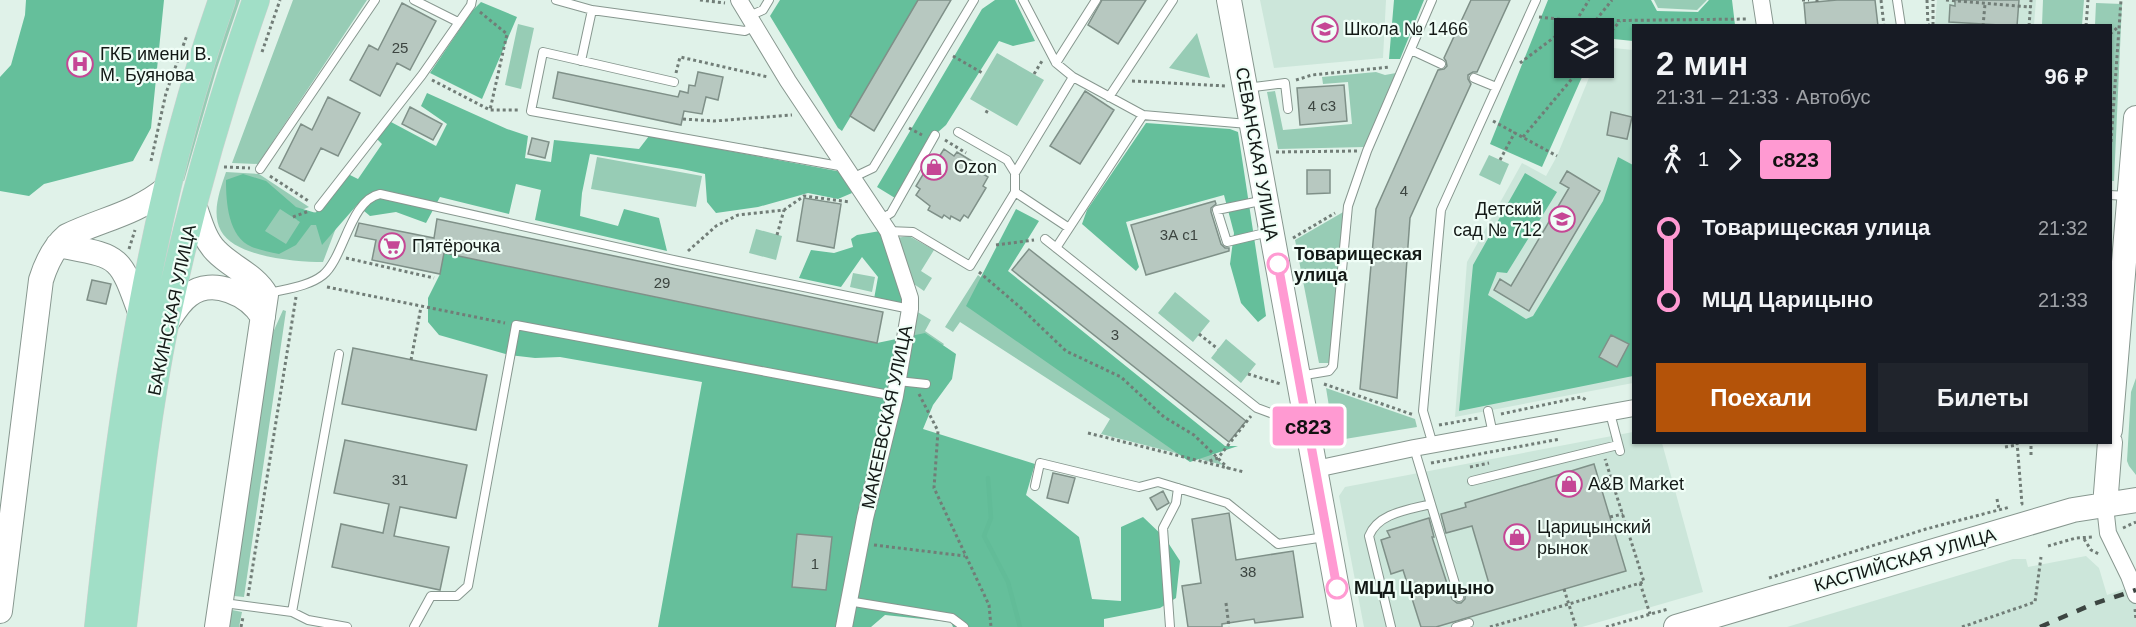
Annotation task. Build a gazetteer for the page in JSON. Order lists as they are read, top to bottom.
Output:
{
  "streets": {
    "main road": ["СЕВАНСКАЯ УЛИЦА", "БАКИНСКАЯ УЛИЦА", "КАСПИЙСКАЯ УЛИЦА"],
    "street": ["МАКЕЕВСКАЯ УЛИЦА"]
  },
  "places": {
    "school or university": ["Школа № 1466", "Детский сад № 712"],
    "hospital": ["ГКБ имени В. М. Буянова"],
    "shop": ["Ozon", "A&B Market", "Царицынский рынок"],
    "supermarket": ["Пятёрочка"],
    "other": ["Товарищеская улица", "МЦД Царицыно"]
  },
  "lines": ["bus line с823"],
  "house_numbers": [
    "25",
    "4 с3",
    "4",
    "3А с1",
    "29",
    "3",
    "31",
    "1",
    "38"
  ],
  "page": {
    "on_map": "с823",
    "heading": ["2 мин", "21:31 – 21:33 · Автобус", "96 ₽"],
    "legs": ["1", "с823"],
    "list": [
      {
        "name": "Товарищеская улица",
        "value": "21:32"
      },
      {
        "name": "МЦД Царицыно",
        "value": "21:33"
      }
    ],
    "buttons": ["Поехали", "Билеты"]
  }
}
